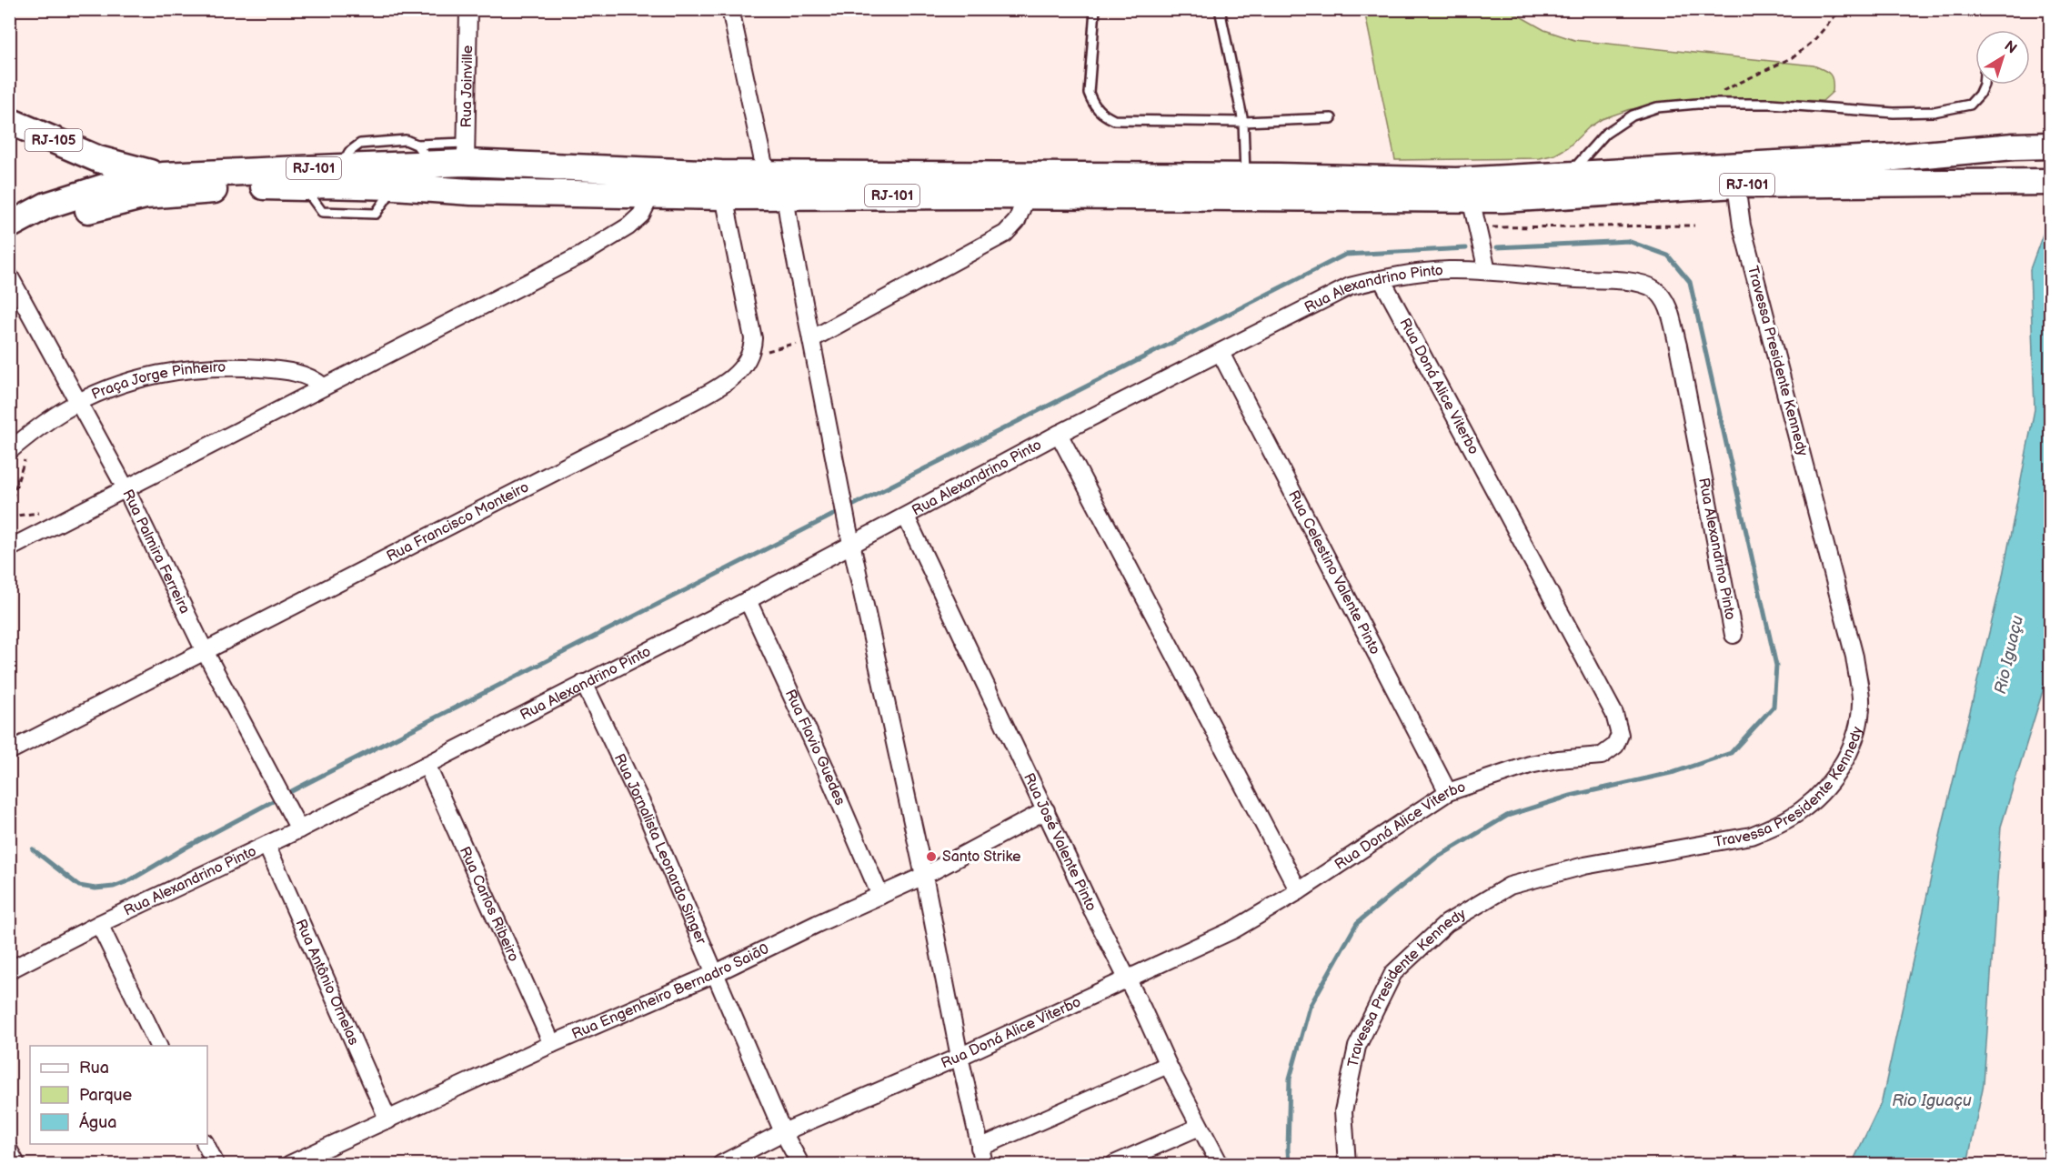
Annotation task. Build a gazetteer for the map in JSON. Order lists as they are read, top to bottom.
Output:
{
  "streets": {
    "main road": ["RJ-105", "RJ-101"],
    "street": [
      "Rua Joinville",
      "Rua Alexandrino Pinto",
      "Travessa Presidente Kennedy",
      "Praça Jorge Pinheiro",
      "Rua Doná Alice Viterbo",
      "Rua Francisco Monteiro",
      "Rua Palmira Ferreira",
      "Rua Celestino Valente Pinto",
      "Rua Flavio Guedes",
      "Rua José Valente Pinto",
      "Rua Jornalista Leonardo Singer",
      "Rua Carlos Ribeiro",
      "Rua Antônio Ornelas",
      "Rua Engenheiro Bernadro Saiā0"
    ]
  },
  "crossings": [
    ["Rua Joinville", "RJ-101"],
    ["RJ-105", "RJ-101"],
    ["RJ-101", "Travessa Presidente Kennedy"],
    ["Rua Alexandrino Pinto", "Rua Doná Alice Viterbo"],
    ["Rua Alexandrino Pinto", "Rua Palmira Ferreira"],
    ["Rua Alexandrino Pinto", "Rua Celestino Valente Pinto"],
    ["Rua Alexandrino Pinto", "Rua Flavio Guedes"],
    ["Rua Alexandrino Pinto", "Rua José Valente Pinto"],
    ["Rua Alexandrino Pinto", "Rua Jornalista Leonardo Singer"],
    ["Rua Alexandrino Pinto", "Rua Carlos Ribeiro"],
    ["Rua Alexandrino Pinto", "Rua Antônio Ornelas"],
    ["Praça Jorge Pinheiro", "Rua Palmira Ferreira"],
    ["Rua Doná Alice Viterbo", "Rua Celestino Valente Pinto"],
    ["Rua Doná Alice Viterbo", "Rua José Valente Pinto"],
    ["Rua Doná Alice Viterbo", "Rua Jornalista Leonardo Singer"],
    ["Rua Francisco Monteiro", "Rua Palmira Ferreira"],
    ["Rua Flavio Guedes", "Rua Engenheiro Bernadro Saiā0"],
    ["Rua José Valente Pinto", "Rua Engenheiro Bernadro Saiā0"],
    ["Rua Jornalista Leonardo Singer", "Rua Engenheiro Bernadro Saiā0"],
    ["Rua Carlos Ribeiro", "Rua Engenheiro Bernadro Saiā0"],
    ["Rua Antônio Ornelas", "Rua Engenheiro Bernadro Saiā0"]
  ],
  "water": ["Rio Iguaçu"],
  "places": ["Santo Strike"],
  "legend": ["Rua", "Parque", "Água"],
  "north": "top right"
}
